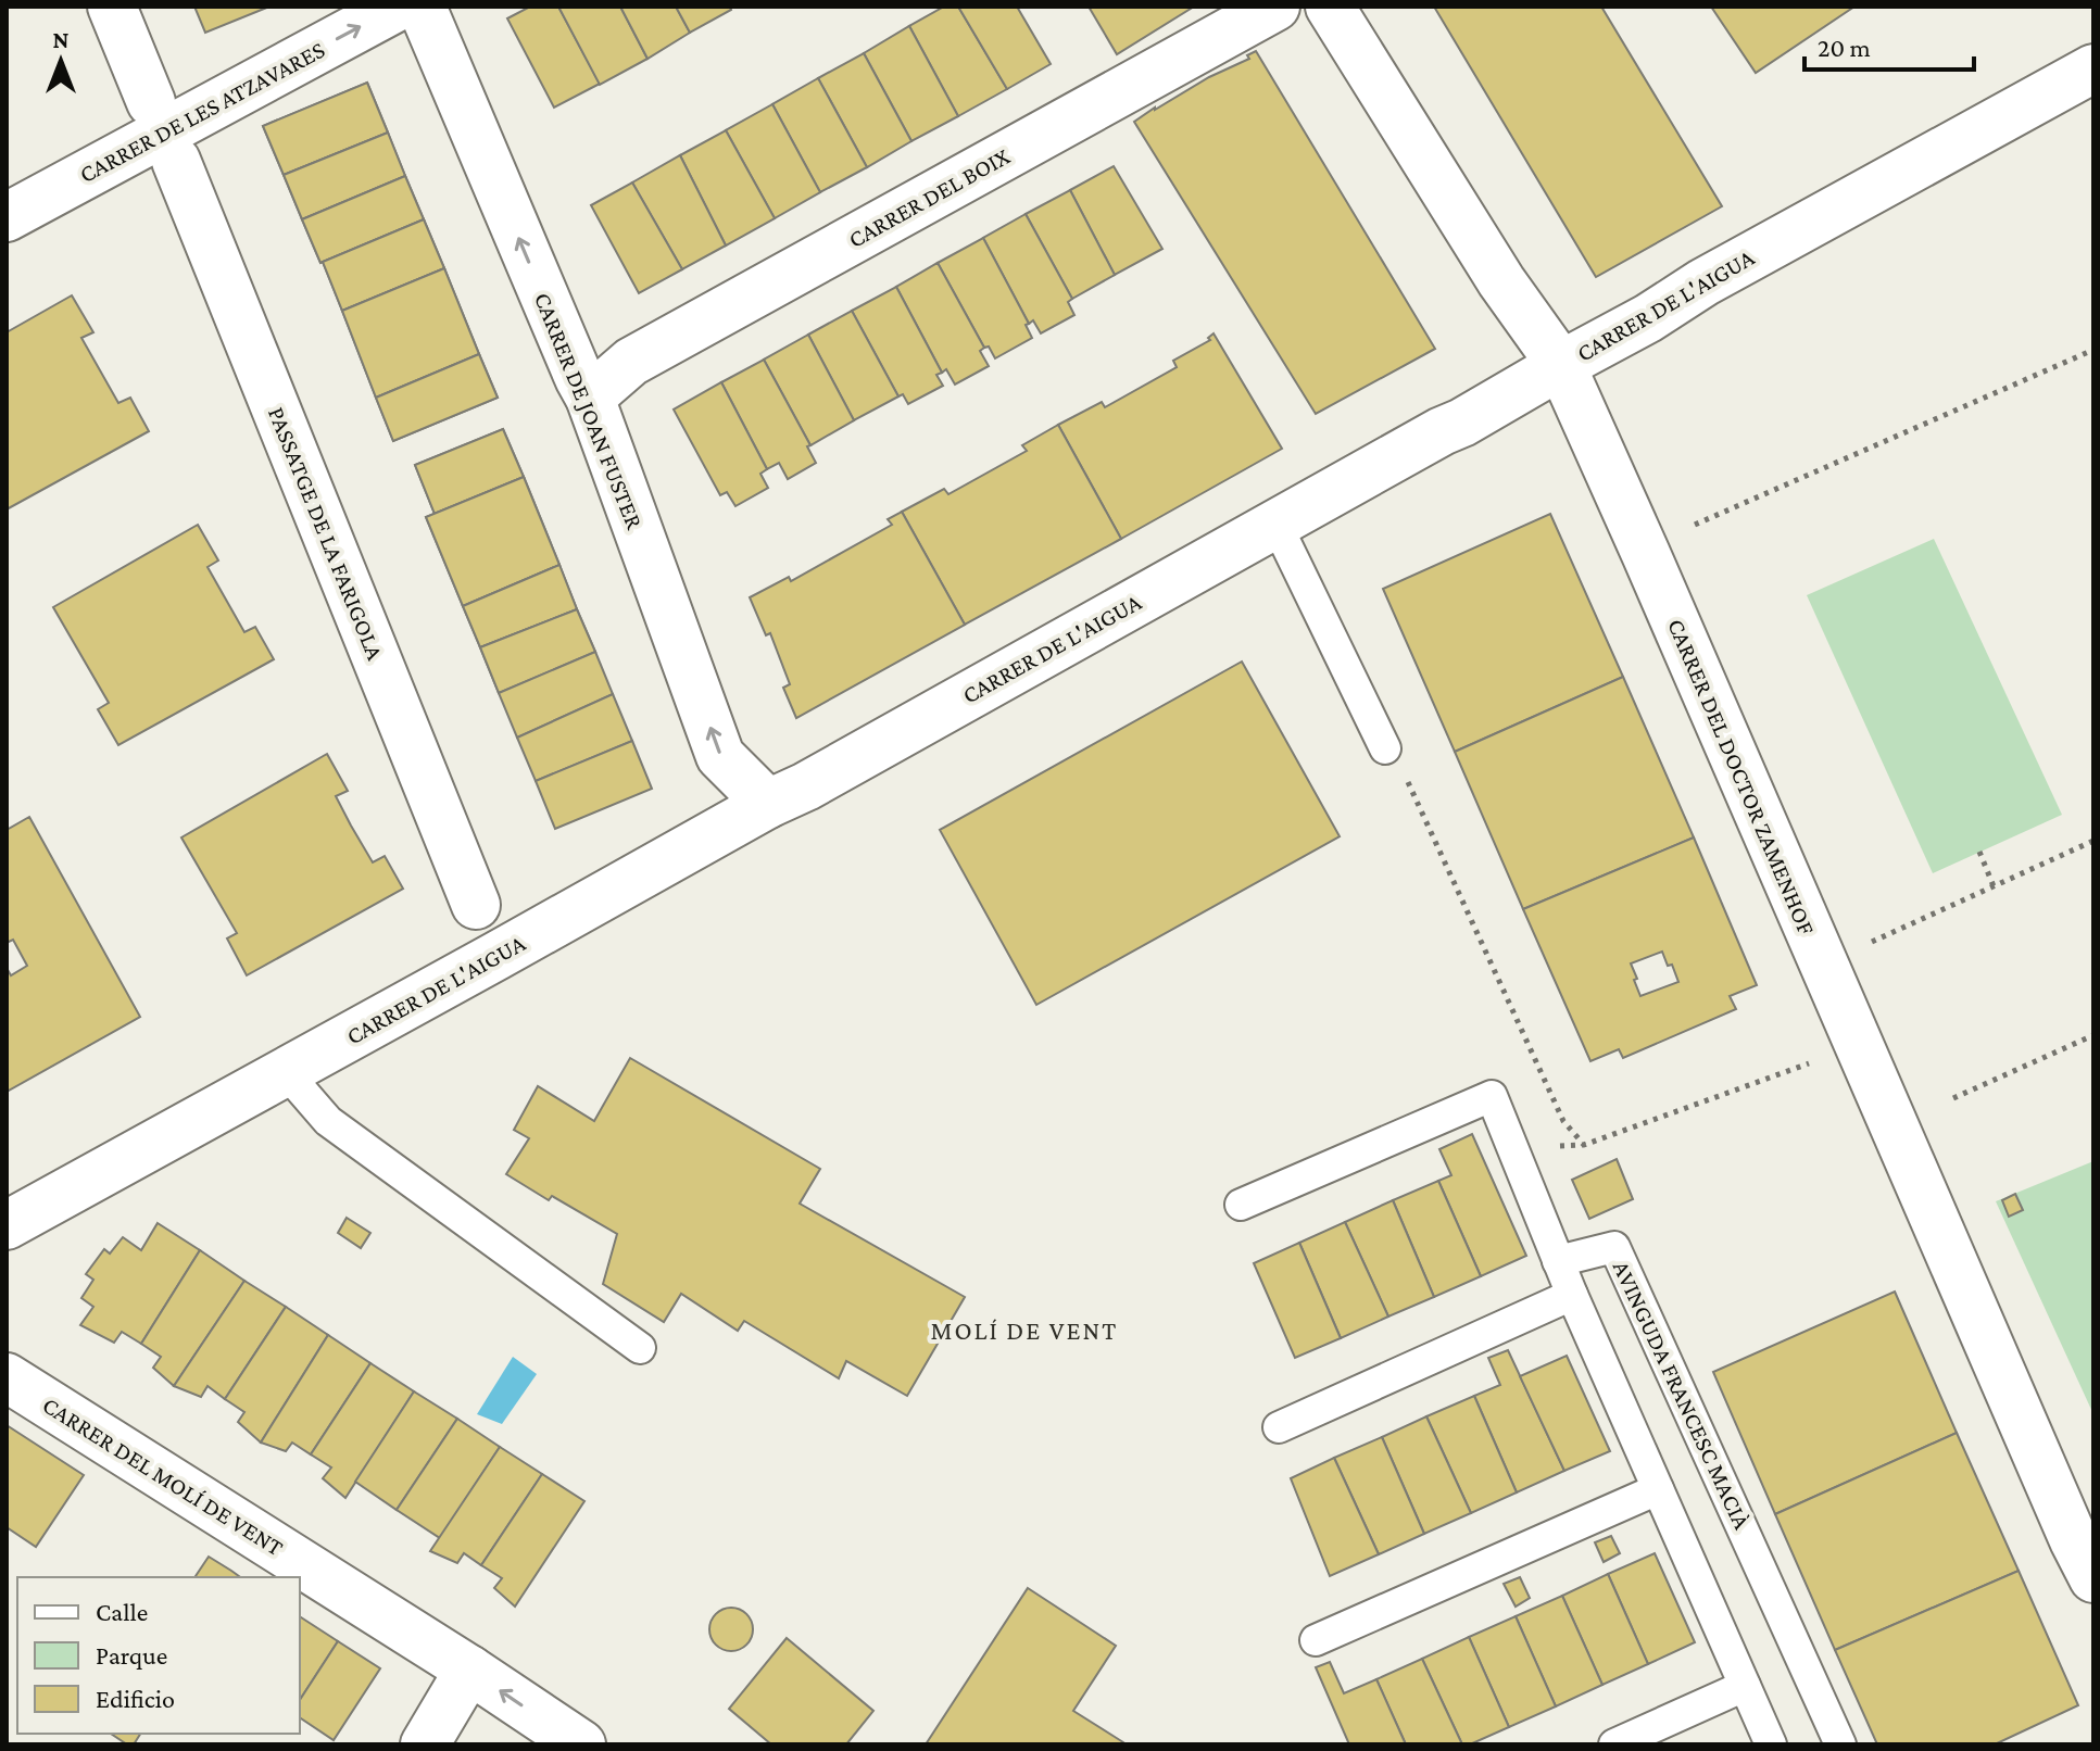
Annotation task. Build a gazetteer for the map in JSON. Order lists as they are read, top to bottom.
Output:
{
  "streets": {
    "street": [
      "CARRER DE LES ATZAVARES",
      "CARRER DEL BOIX",
      "CARRER DE L'AIGUA",
      "CARRER DE JOAN FUSTER",
      "PASSATGE DE LA FARIGOLA",
      "CARRER DEL DOCTOR ZAMENHOF",
      "CARRER DEL MOLÍ DE VENT"
    ],
    "lane": ["AVINGUDA FRANCESC MACIÀ"]
  },
  "crossings": [
    ["CARRER DEL BOIX", "CARRER DE JOAN FUSTER"],
    ["CARRER DE L'AIGUA", "CARRER DE JOAN FUSTER"],
    ["CARRER DE L'AIGUA", "CARRER DEL DOCTOR ZAMENHOF"]
  ],
  "one_way": ["CARRER DE LES ATZAVARES", "CARRER DE JOAN FUSTER"],
  "districts": ["MOLÍ DE VENT"],
  "legend": ["Calle", "Parque", "Edificio"],
  "scale_bar": "20 m",
  "north": "top"
}
